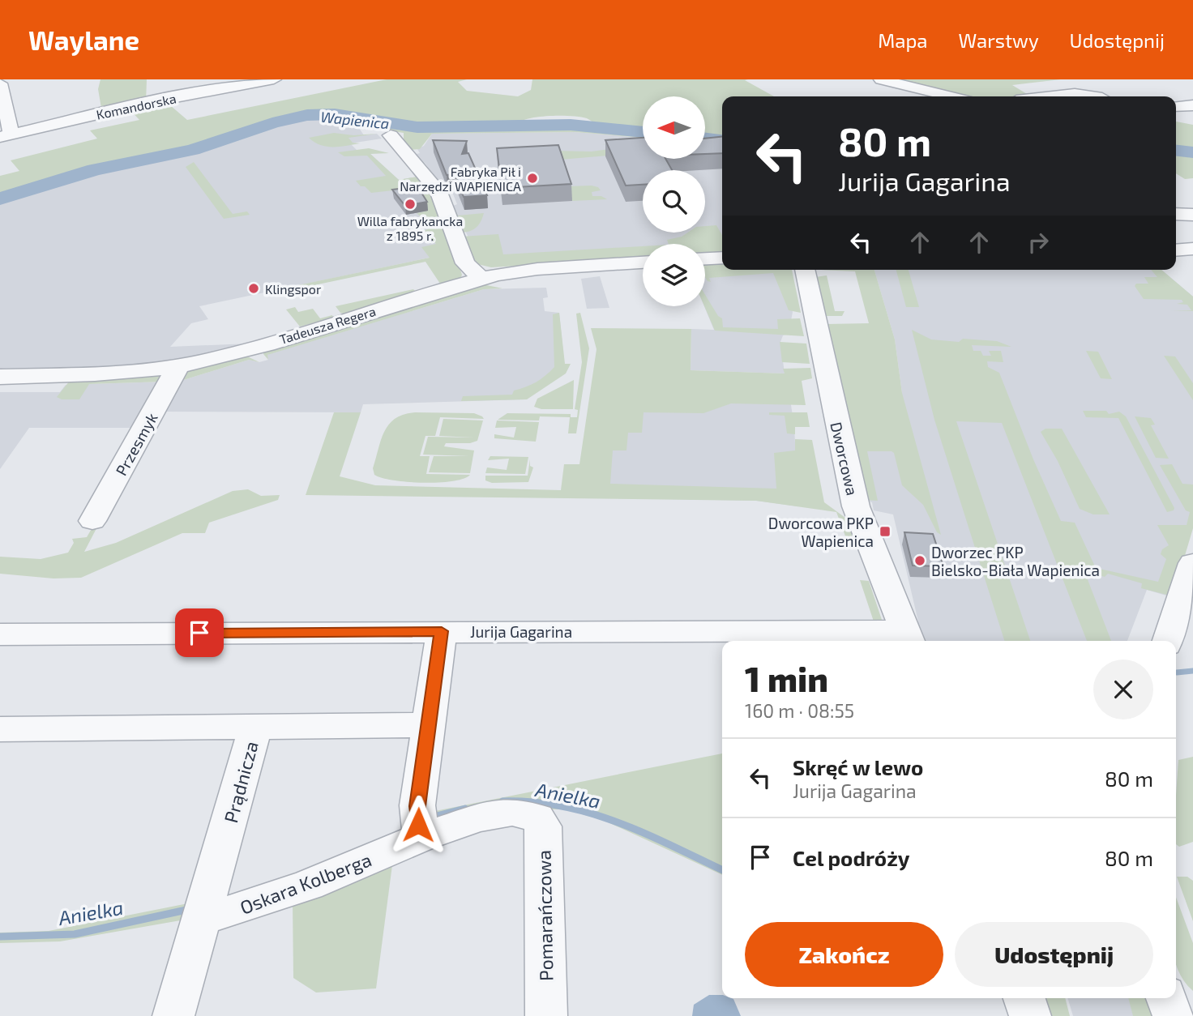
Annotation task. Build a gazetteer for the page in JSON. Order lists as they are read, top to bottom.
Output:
{
  "streets": {
    "street": [
      "Komandorska",
      "Tadeusza Regera",
      "Przesmyk",
      "Dworcowa",
      "Jurija Gagarina",
      "Prądnicza",
      "Oskara Kolberga",
      "Pomarańczowa"
    ]
  },
  "crossings": [
    ["Tadeusza Regera", "Przesmyk"],
    ["Dworcowa", "Jurija Gagarina"],
    ["Prądnicza", "Oskara Kolberga"],
    ["Oskara Kolberga", "Pomarańczowa"]
  ],
  "water": ["Wapienica", "Anielka"],
  "places": {
    "other": [
      "Fabryka Pił i Narzędzi WAPIENICA",
      "Willa fabrykancka z 1895 r.",
      "Klingspor",
      "Dworzec PKP Bielsko-Biała Wapienica"
    ],
    "transit": ["Dworcowa PKP Wapienica"]
  },
  "north": "left",
  "page": {
    "header": "Waylane",
    "nav": ["Mapa", "Warstwy", "Udostępnij"],
    "turn": ["80 m", "Jurija Gagarina"],
    "heading": ["1 min", "160 m · 08:55"],
    "list": [
      {
        "name": "Skręć w lewo",
        "note": "Jurija Gagarina",
        "value": "80 m"
      },
      {
        "name": "Cel podróży",
        "value": "80 m"
      }
    ],
    "buttons": ["Zakończ", "Udostępnij"]
  }
}
